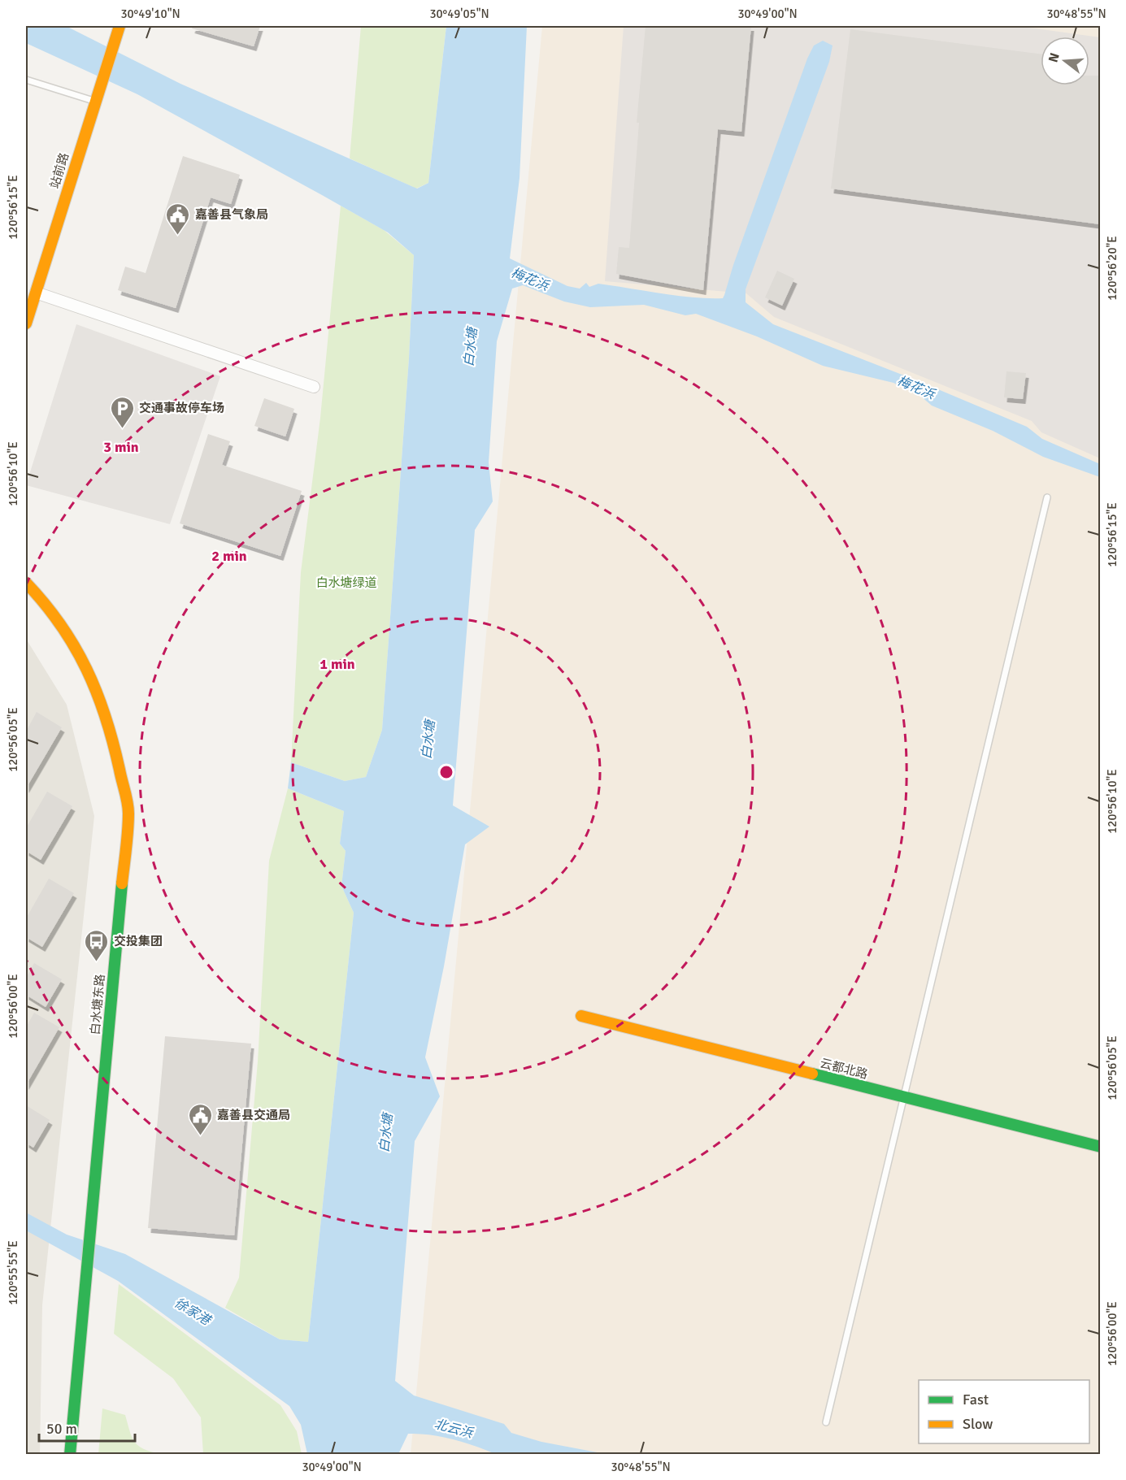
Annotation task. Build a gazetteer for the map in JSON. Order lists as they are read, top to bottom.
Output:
{
  "streets": {
    "street": ["站前路", "白水塘东路", "云都北路"]
  },
  "water": [
    "梅花浜",
    "白水塘",
    "徐家港",
    "北云浜"
  ],
  "parks": ["白水塘绿道"],
  "places": {
    "public building": ["嘉善县气象局", "嘉善县交通局"],
    "parking": ["交通事故停车场"],
    "bus stop": ["交投集团"]
  },
  "legend": ["Fast", "Slow"],
  "scale_bar": "50 m",
  "north": "left",
  "coordinates": [
    "30°49'10\"N",
    "30°49'05\"N",
    "30°49'00\"N",
    "30°48'55\"N",
    "120°56'15\"E",
    "120°56'20\"E",
    "120°56'10\"E",
    "120°56'05\"E",
    "120°56'00\"E",
    "120°55'55\"E"
  ],
  "rings": ["3 min", "2 min", "1 min"]
}
